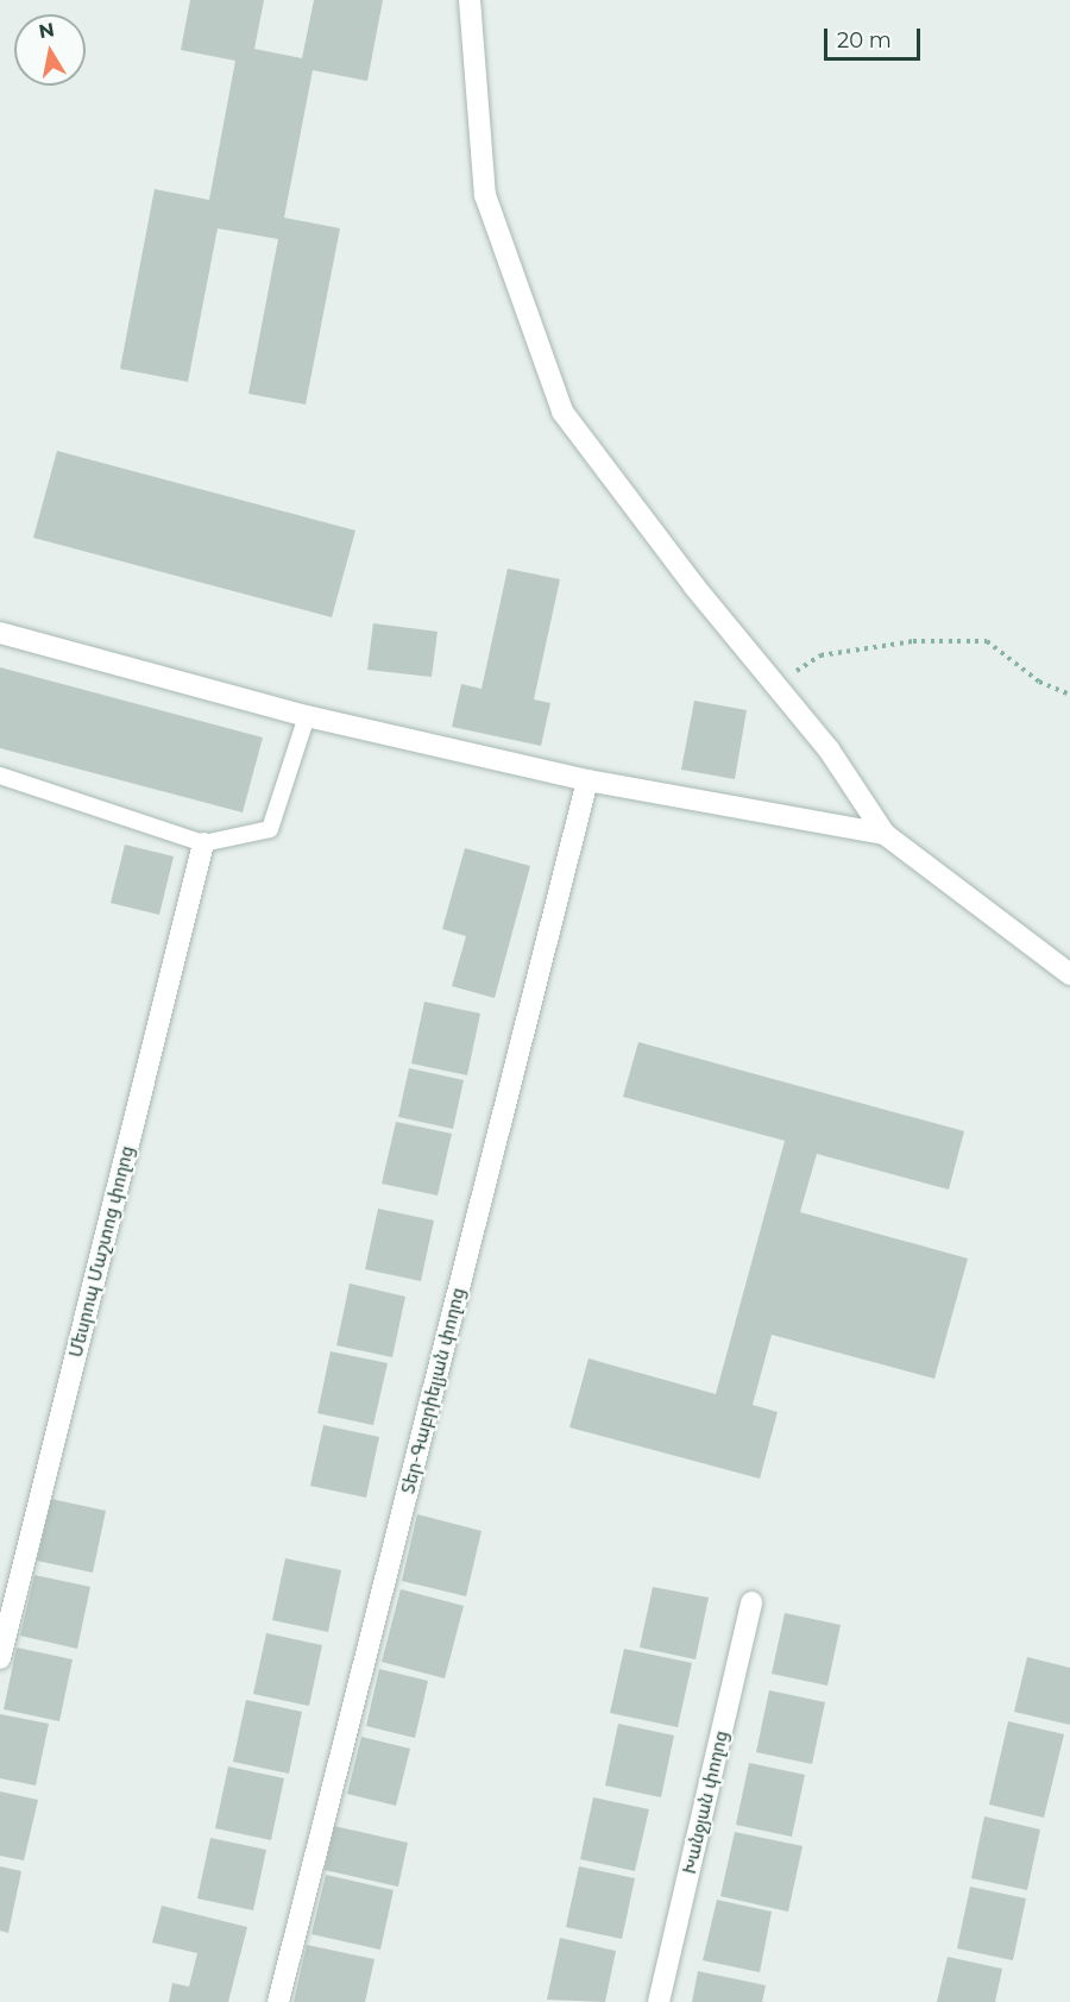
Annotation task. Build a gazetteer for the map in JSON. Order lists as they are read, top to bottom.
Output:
{
  "streets": {
    "street": ["Մեսրոպ Մաշտոց փողոց", "Տեր-Գաբրիելյան փողոց", "Խանջյան փողոց"]
  },
  "scale_bar": "20 m",
  "north": "top"
}
